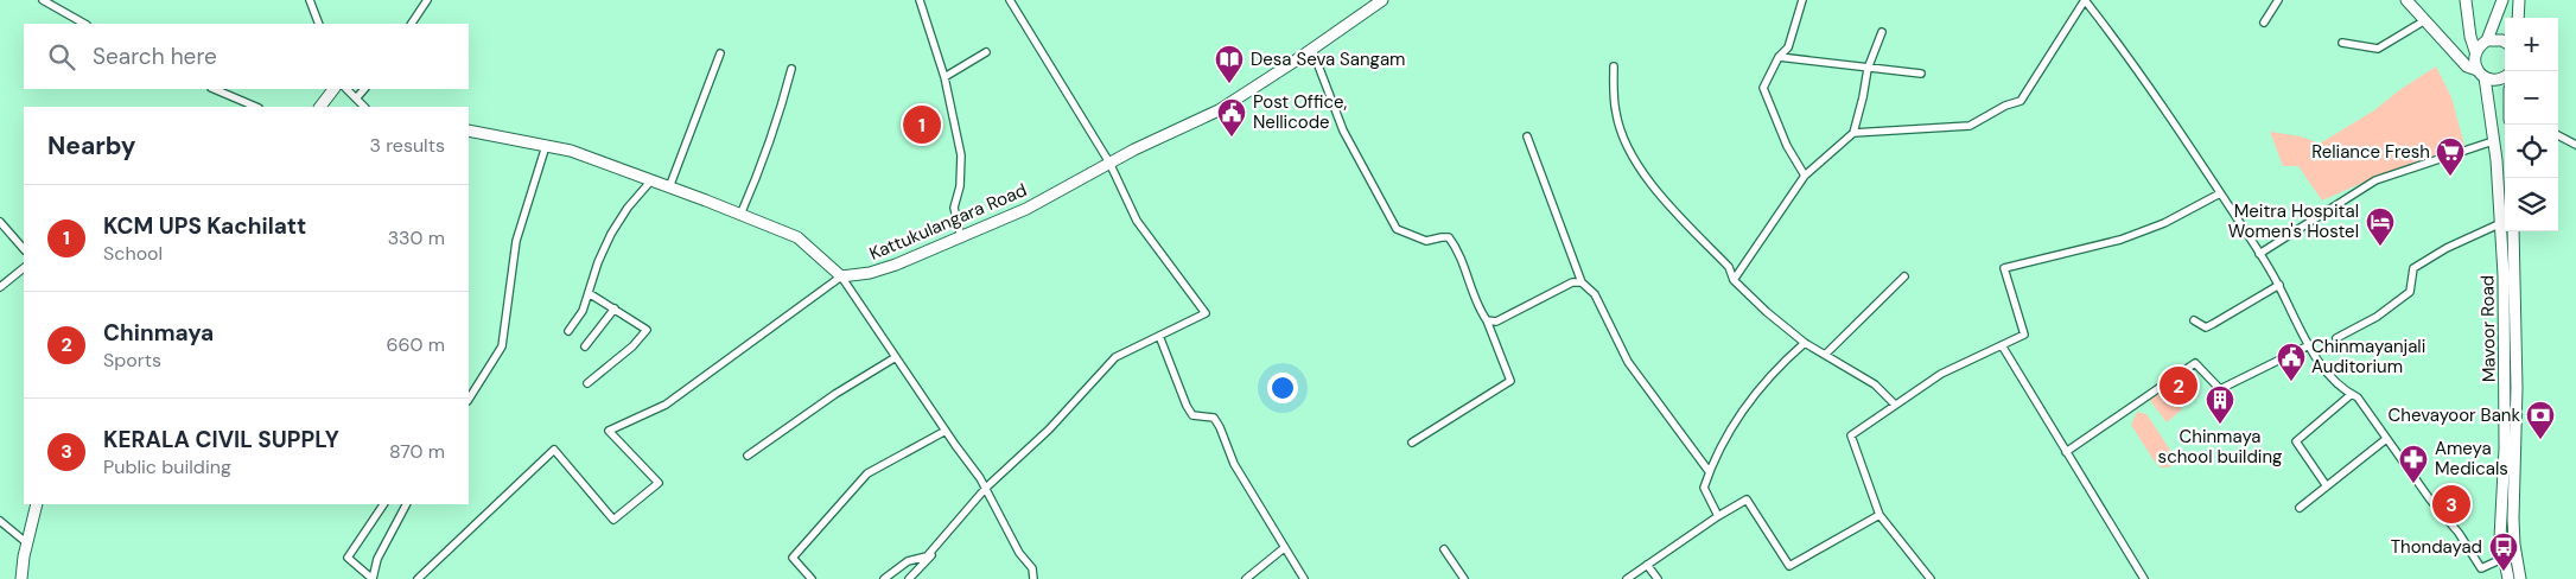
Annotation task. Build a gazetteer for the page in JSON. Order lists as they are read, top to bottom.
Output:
{
  "streets": {
    "street": ["Kattukulangara Road", "Mavoor Road"]
  },
  "places": {
    "library": ["Desa Seva Sangam"],
    "public building": ["Post Office, Nellicode", "Chinmayanjali Auditorium"],
    "supermarket": ["Reliance Fresh"],
    "hotel": ["Meitra Hospital Women's Hostel"],
    "building": ["Chinmaya school building"],
    "bank": ["Chevayoor Bank"],
    "pharmacy": ["Ameya Medicals"],
    "bus stop": ["Thondayad"]
  },
  "page": {
    "map_buttons": ["+", "−"],
    "search": "Search here",
    "pins": ["1", "2", "3"],
    "heading": ["Nearby", "3 results"],
    "list": [
      {
        "mark": "1",
        "name": "KCM UPS Kachilatt",
        "note": "School",
        "value": "330 m"
      },
      {
        "mark": "2",
        "name": "Chinmaya",
        "note": "Sports",
        "value": "660 m"
      },
      {
        "mark": "3",
        "name": "KERALA CIVIL SUPPLY",
        "note": "Public building",
        "value": "870 m"
      }
    ]
  }
}
